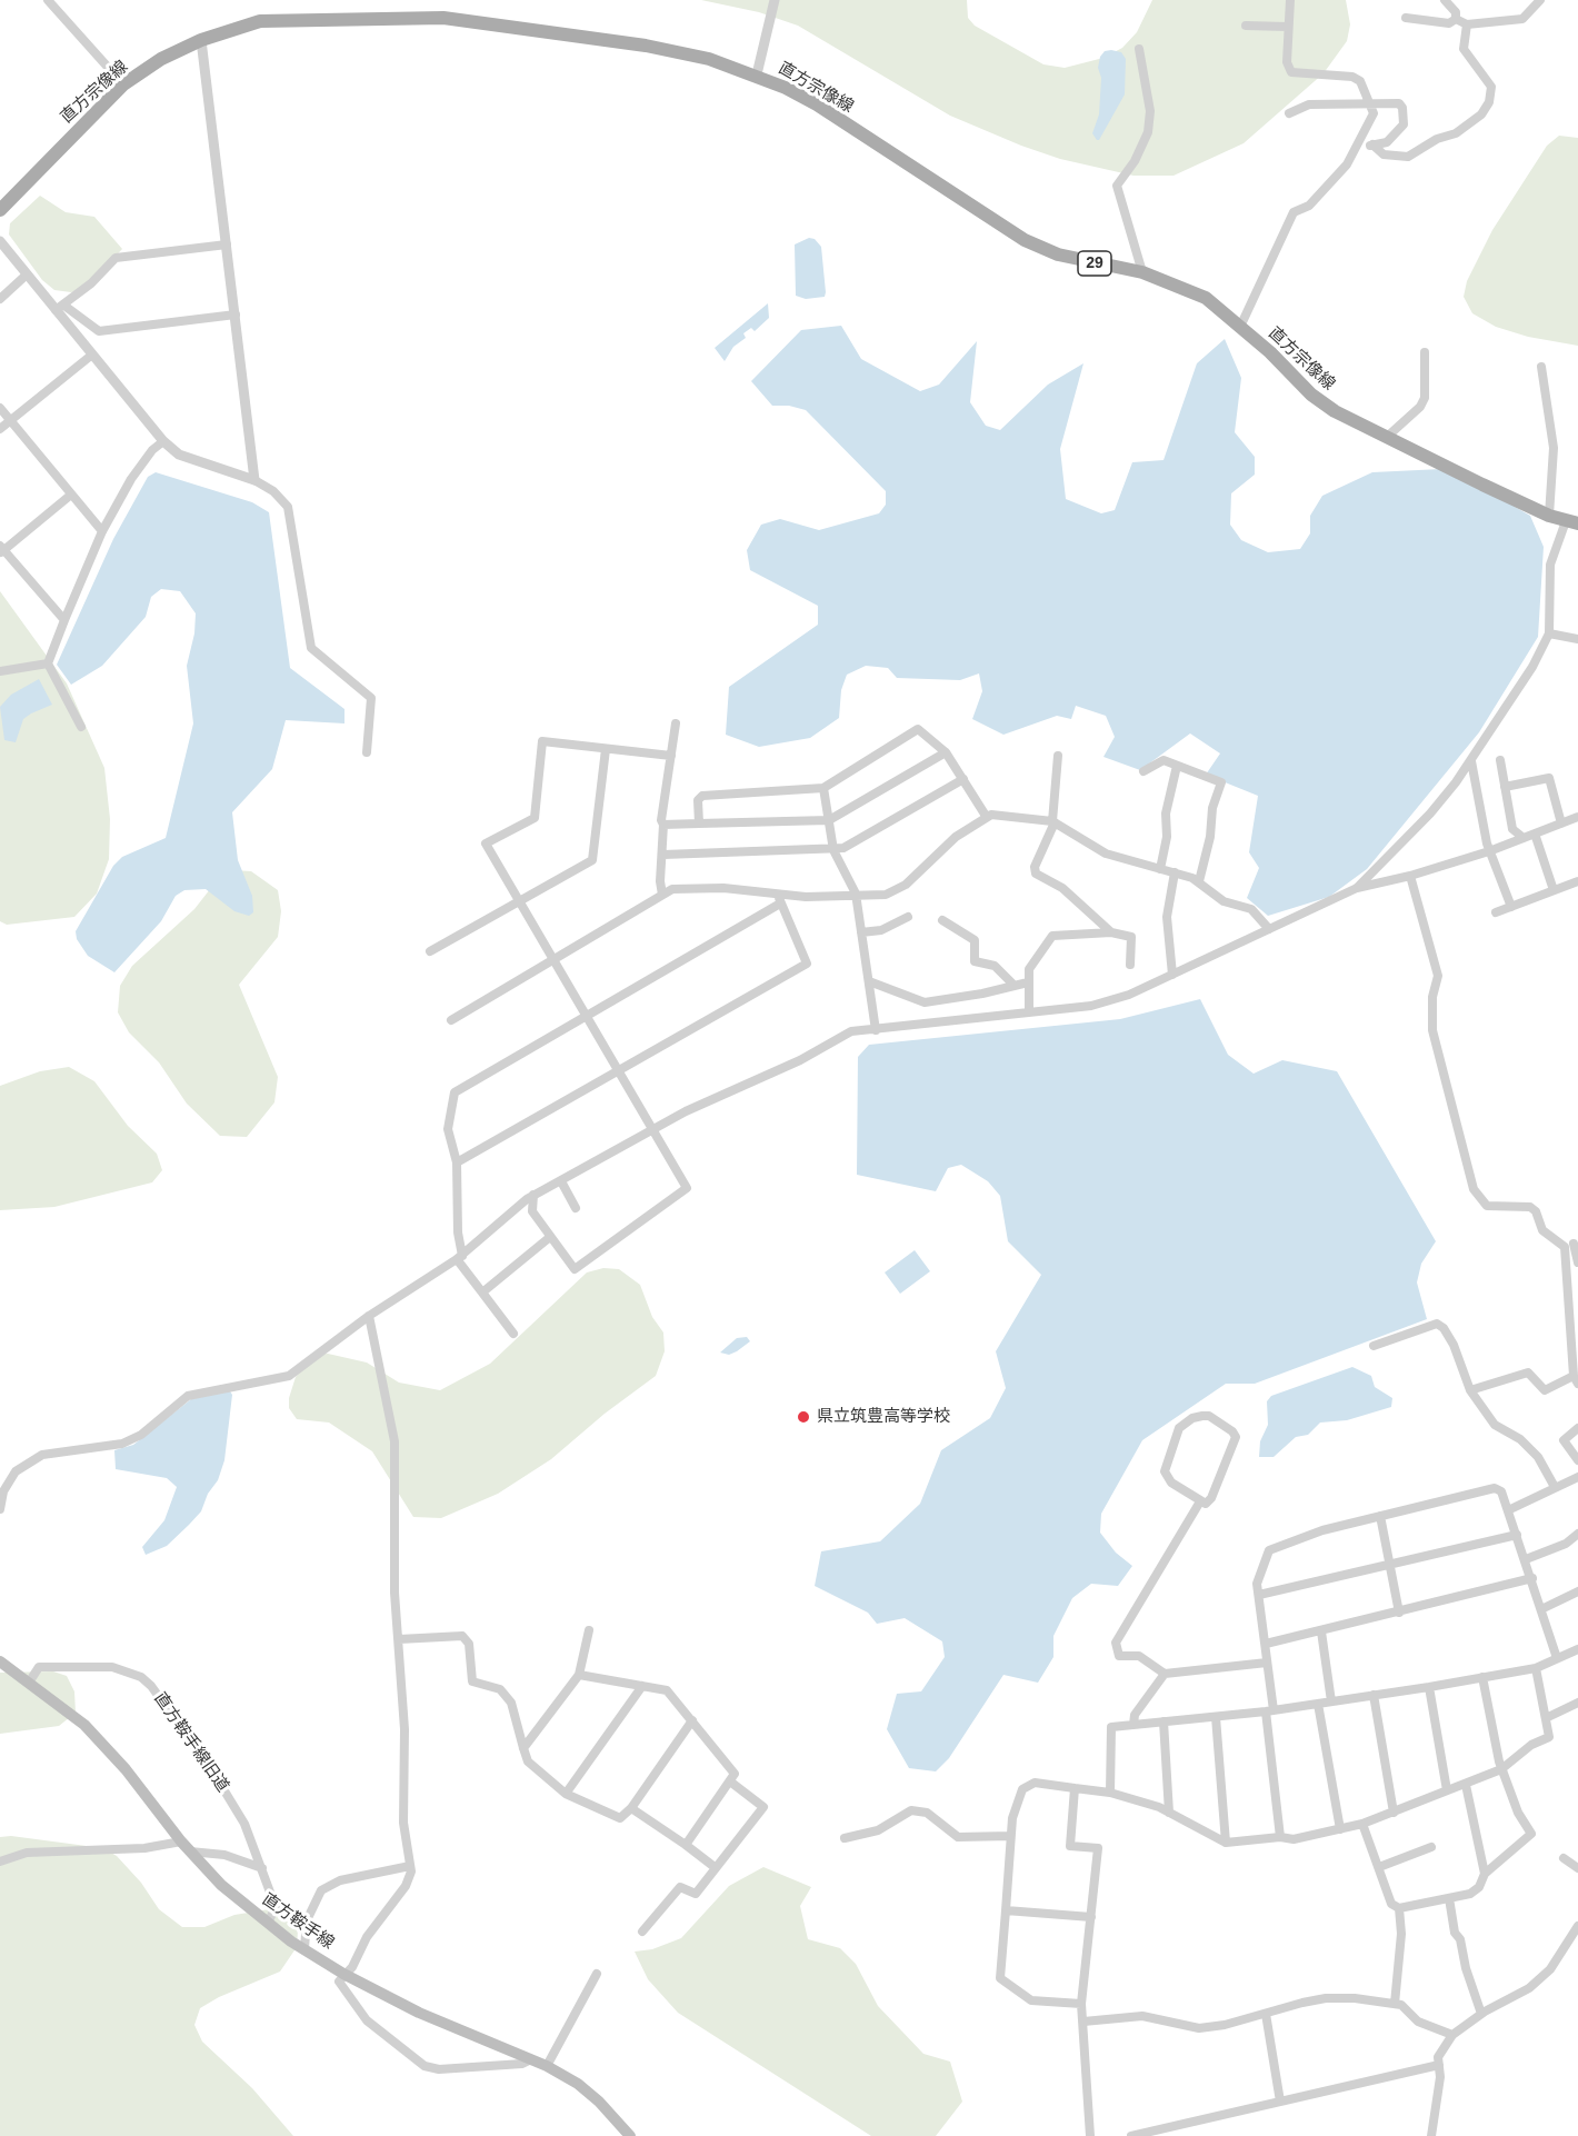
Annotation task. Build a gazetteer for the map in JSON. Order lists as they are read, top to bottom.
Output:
{
  "streets": {
    "main road": ["直方宗像線", "29", "直方鞍手線"],
    "street": ["直方鞍手線旧道"]
  },
  "crossings": [
    ["直方鞍手線旧道", "直方鞍手線"]
  ],
  "places": ["県立筑豊高等学校"]
}
